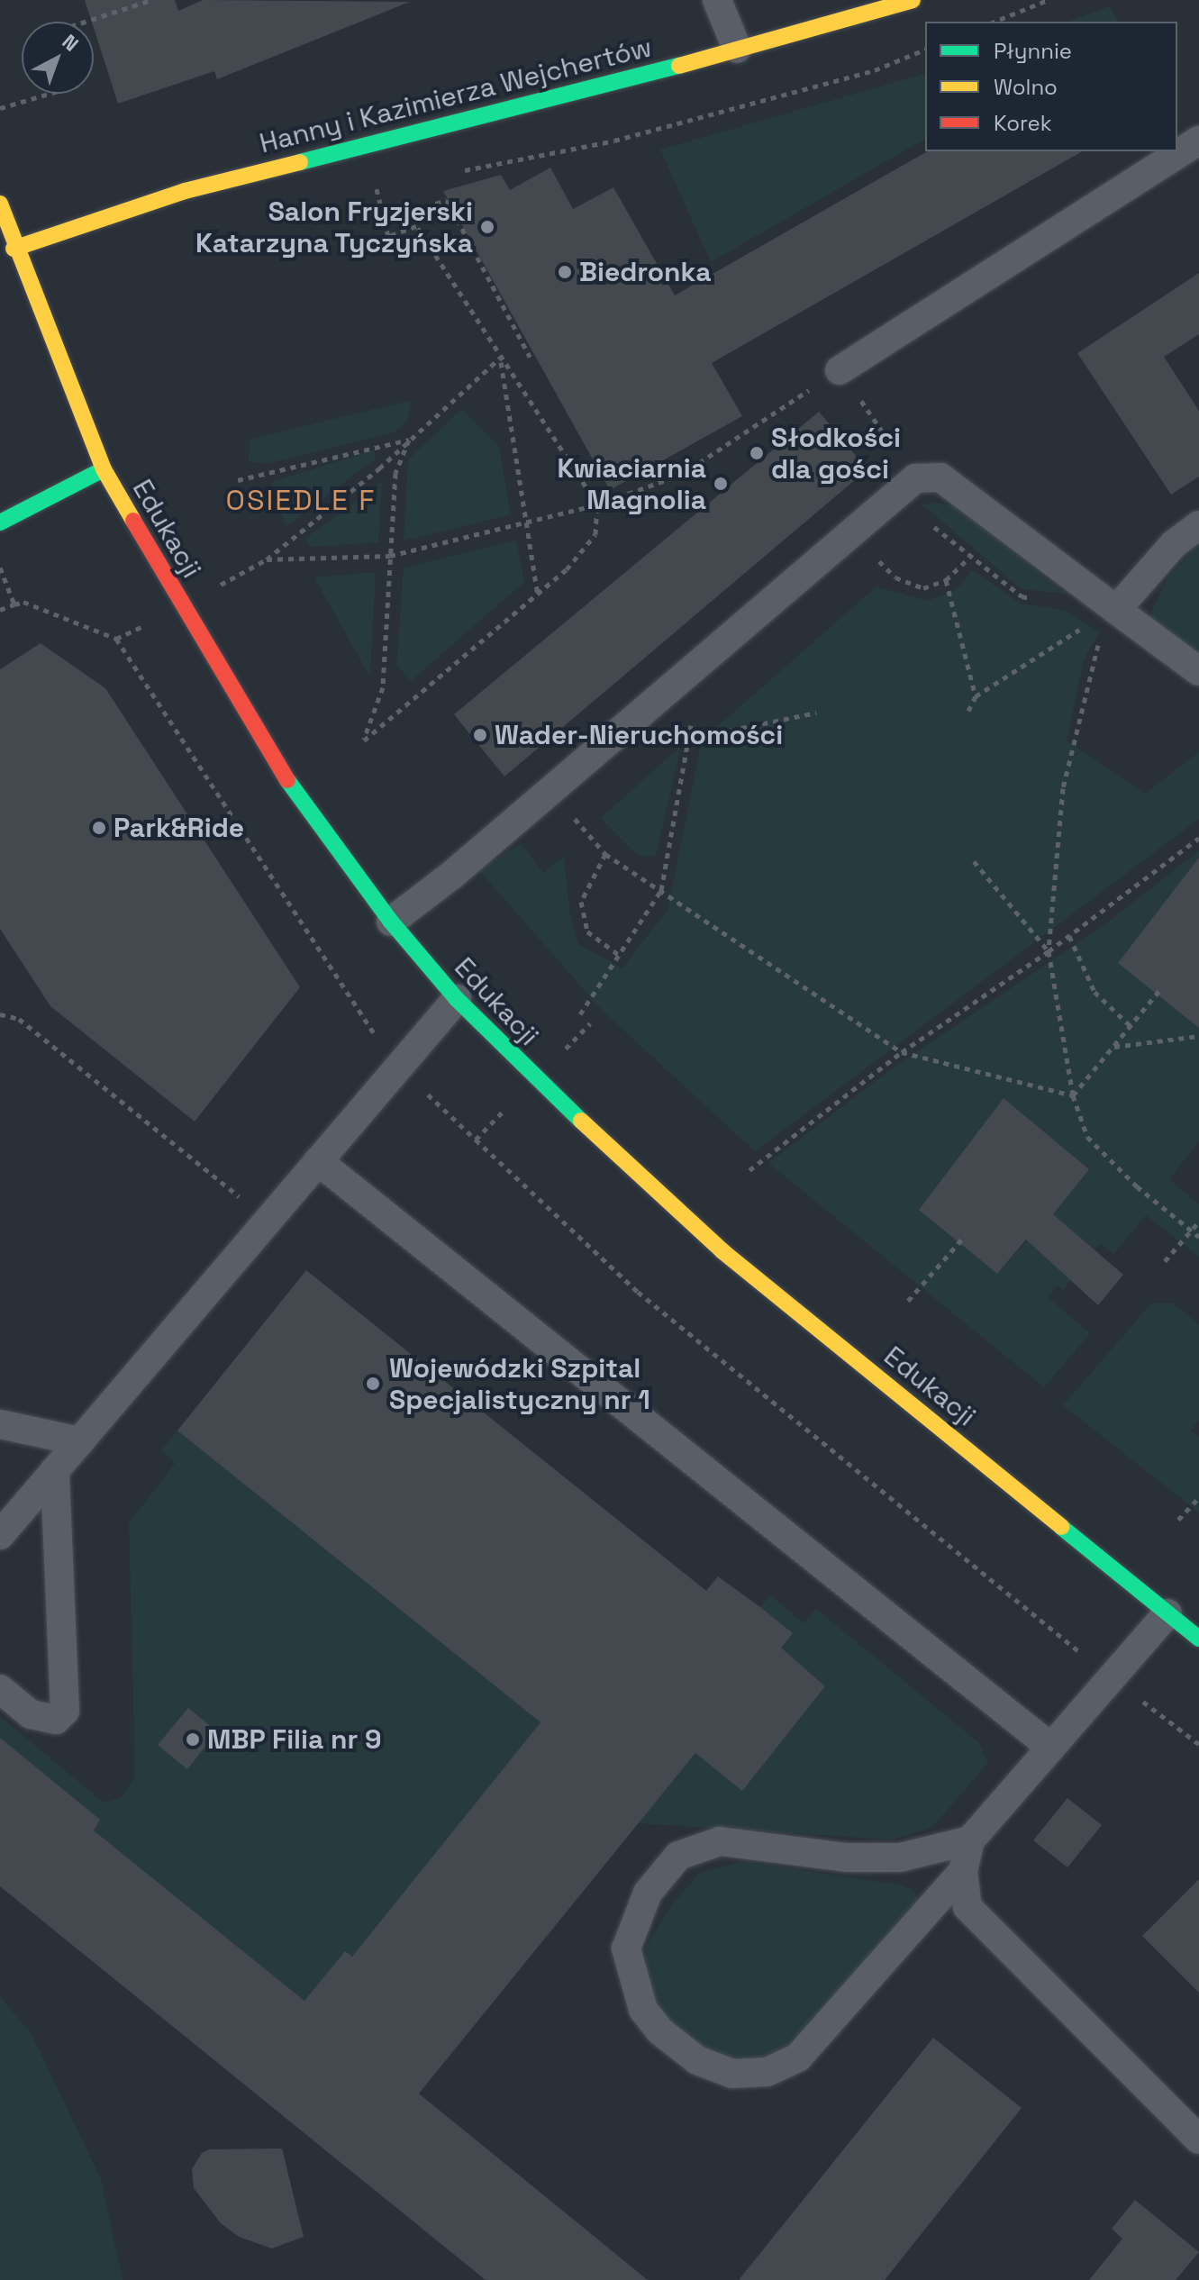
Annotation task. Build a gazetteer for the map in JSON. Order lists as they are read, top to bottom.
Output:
{
  "streets": {
    "street": ["Hanny i Kazimierza Wejchertów", "Edukacji"]
  },
  "crossings": [
    ["Hanny i Kazimierza Wejchertów", "Edukacji"]
  ],
  "districts": ["OSIEDLE F"],
  "places": [
    "Salon Fryzjerski Katarzyna Tyczyńska",
    "Biedronka",
    "Słodkości dla gości",
    "Kwiaciarnia Magnolia",
    "Wader-Nieruchomości",
    "Park&Ride",
    "Wojewódzki Szpital Specjalistyczny nr 1",
    "MBP Filia nr 9"
  ],
  "legend": ["Płynnie", "Wolno", "Korek"],
  "north": "top right"
}
